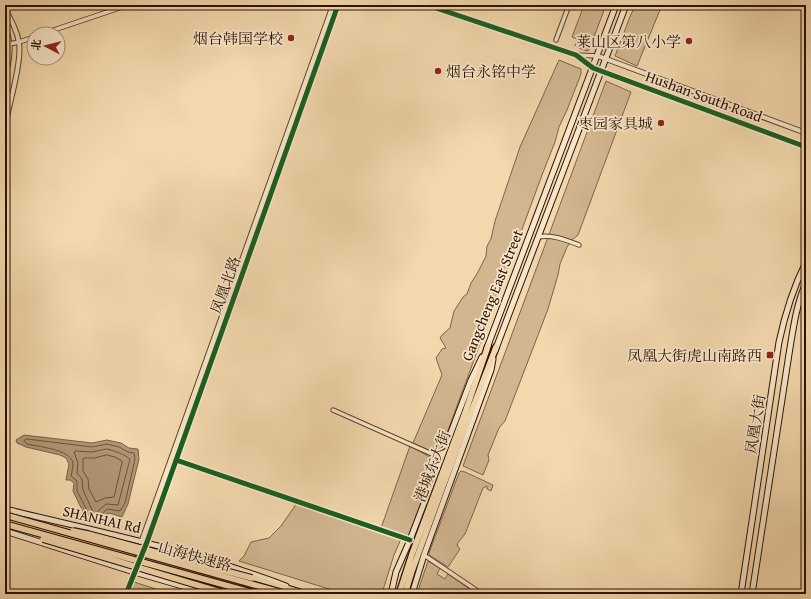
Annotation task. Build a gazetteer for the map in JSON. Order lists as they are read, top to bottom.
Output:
{
  "streets": {
    "highway": ["港城东大街", "山海快速路"],
    "main road": ["Gangcheng East Street", "凤凰大街", "SHANHAI Rd"],
    "street": ["Hushan South Road", "凤凰北路"]
  },
  "crossings": [
    ["Hushan South Road", "Gangcheng East Street"],
    ["凤凰北路", "SHANHAI Rd"],
    ["Gangcheng East Street", "港城东大街"]
  ],
  "places": {
    "other": [
      "烟台韩国学校",
      "莱山区第八小学",
      "烟台永铭中学",
      "枣园家具城"
    ],
    "transit": ["凤凰大街虎山南路西"]
  },
  "north": "left"
}
